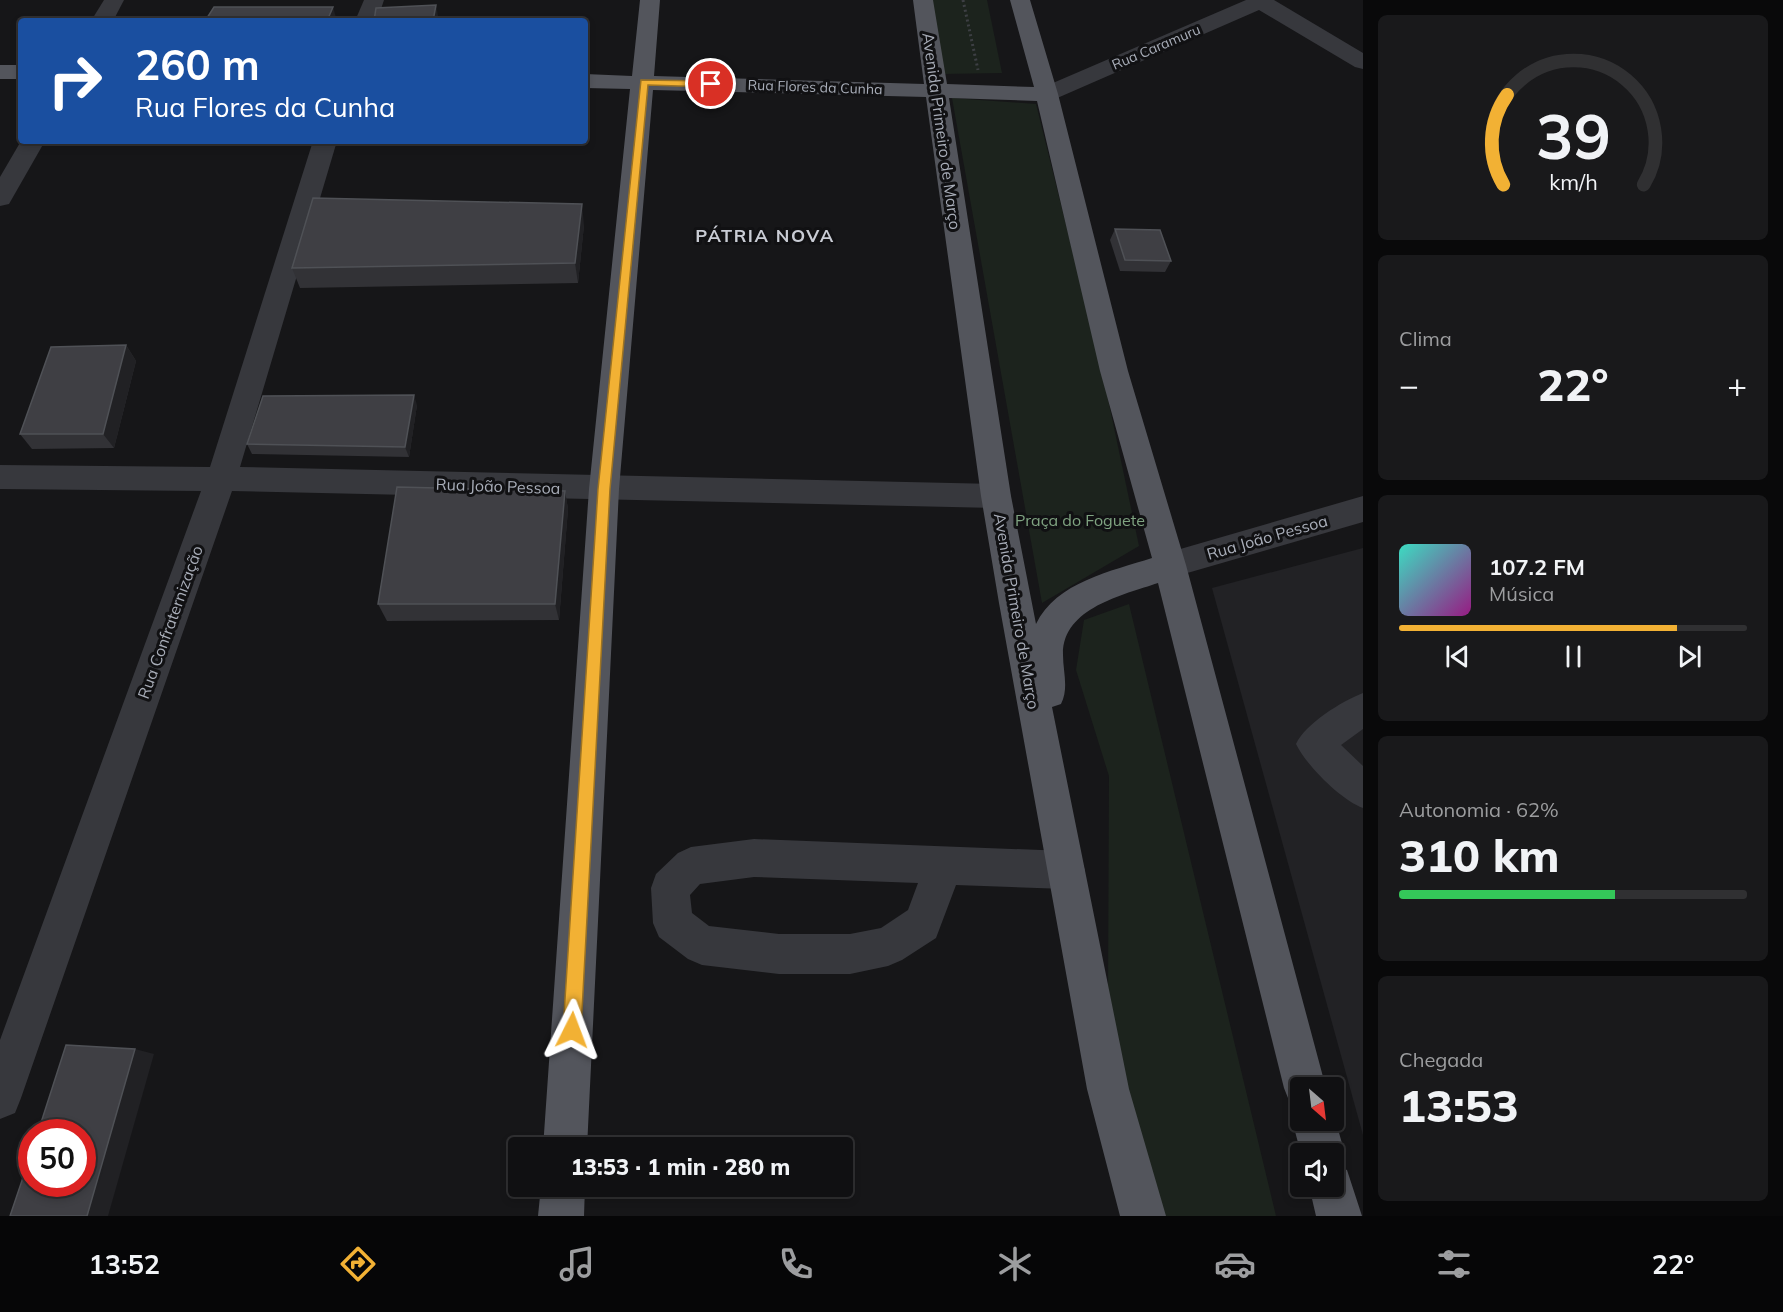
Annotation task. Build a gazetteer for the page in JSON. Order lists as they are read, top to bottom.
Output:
{
  "streets": {
    "main road": ["Rua Flores da Cunha", "Avenida Primeiro de Março"],
    "street": ["Rua Caramuru", "Rua João Pessoa", "Rua Confraternização"]
  },
  "crossings": [
    ["Rua Caramuru", "Rua Flores da Cunha"],
    ["Rua Flores da Cunha", "Avenida Primeiro de Março"],
    ["Avenida Primeiro de Março", "Rua João Pessoa"],
    ["Rua João Pessoa", "Rua Confraternização"]
  ],
  "districts": ["PÁTRIA NOVA"],
  "parks": ["Praça do Foguete"],
  "north": "bottom right",
  "page": {
    "turn": ["260 m", "Rua Flores da Cunha"],
    "tile": [
      "Clima",
      ["Autonomia · 62%", "310 km"],
      ["Chegada", "13:53"]
    ],
    "heat": ["−", "22°", "+"],
    "song": ["107.2 FM", "Música"],
    "limit": "50",
    "trip": "13:53 · 1 min · 280 m",
    "tabs": ["13:52", "22°"],
    "gauge": ["39", "km/h"]
  }
}
